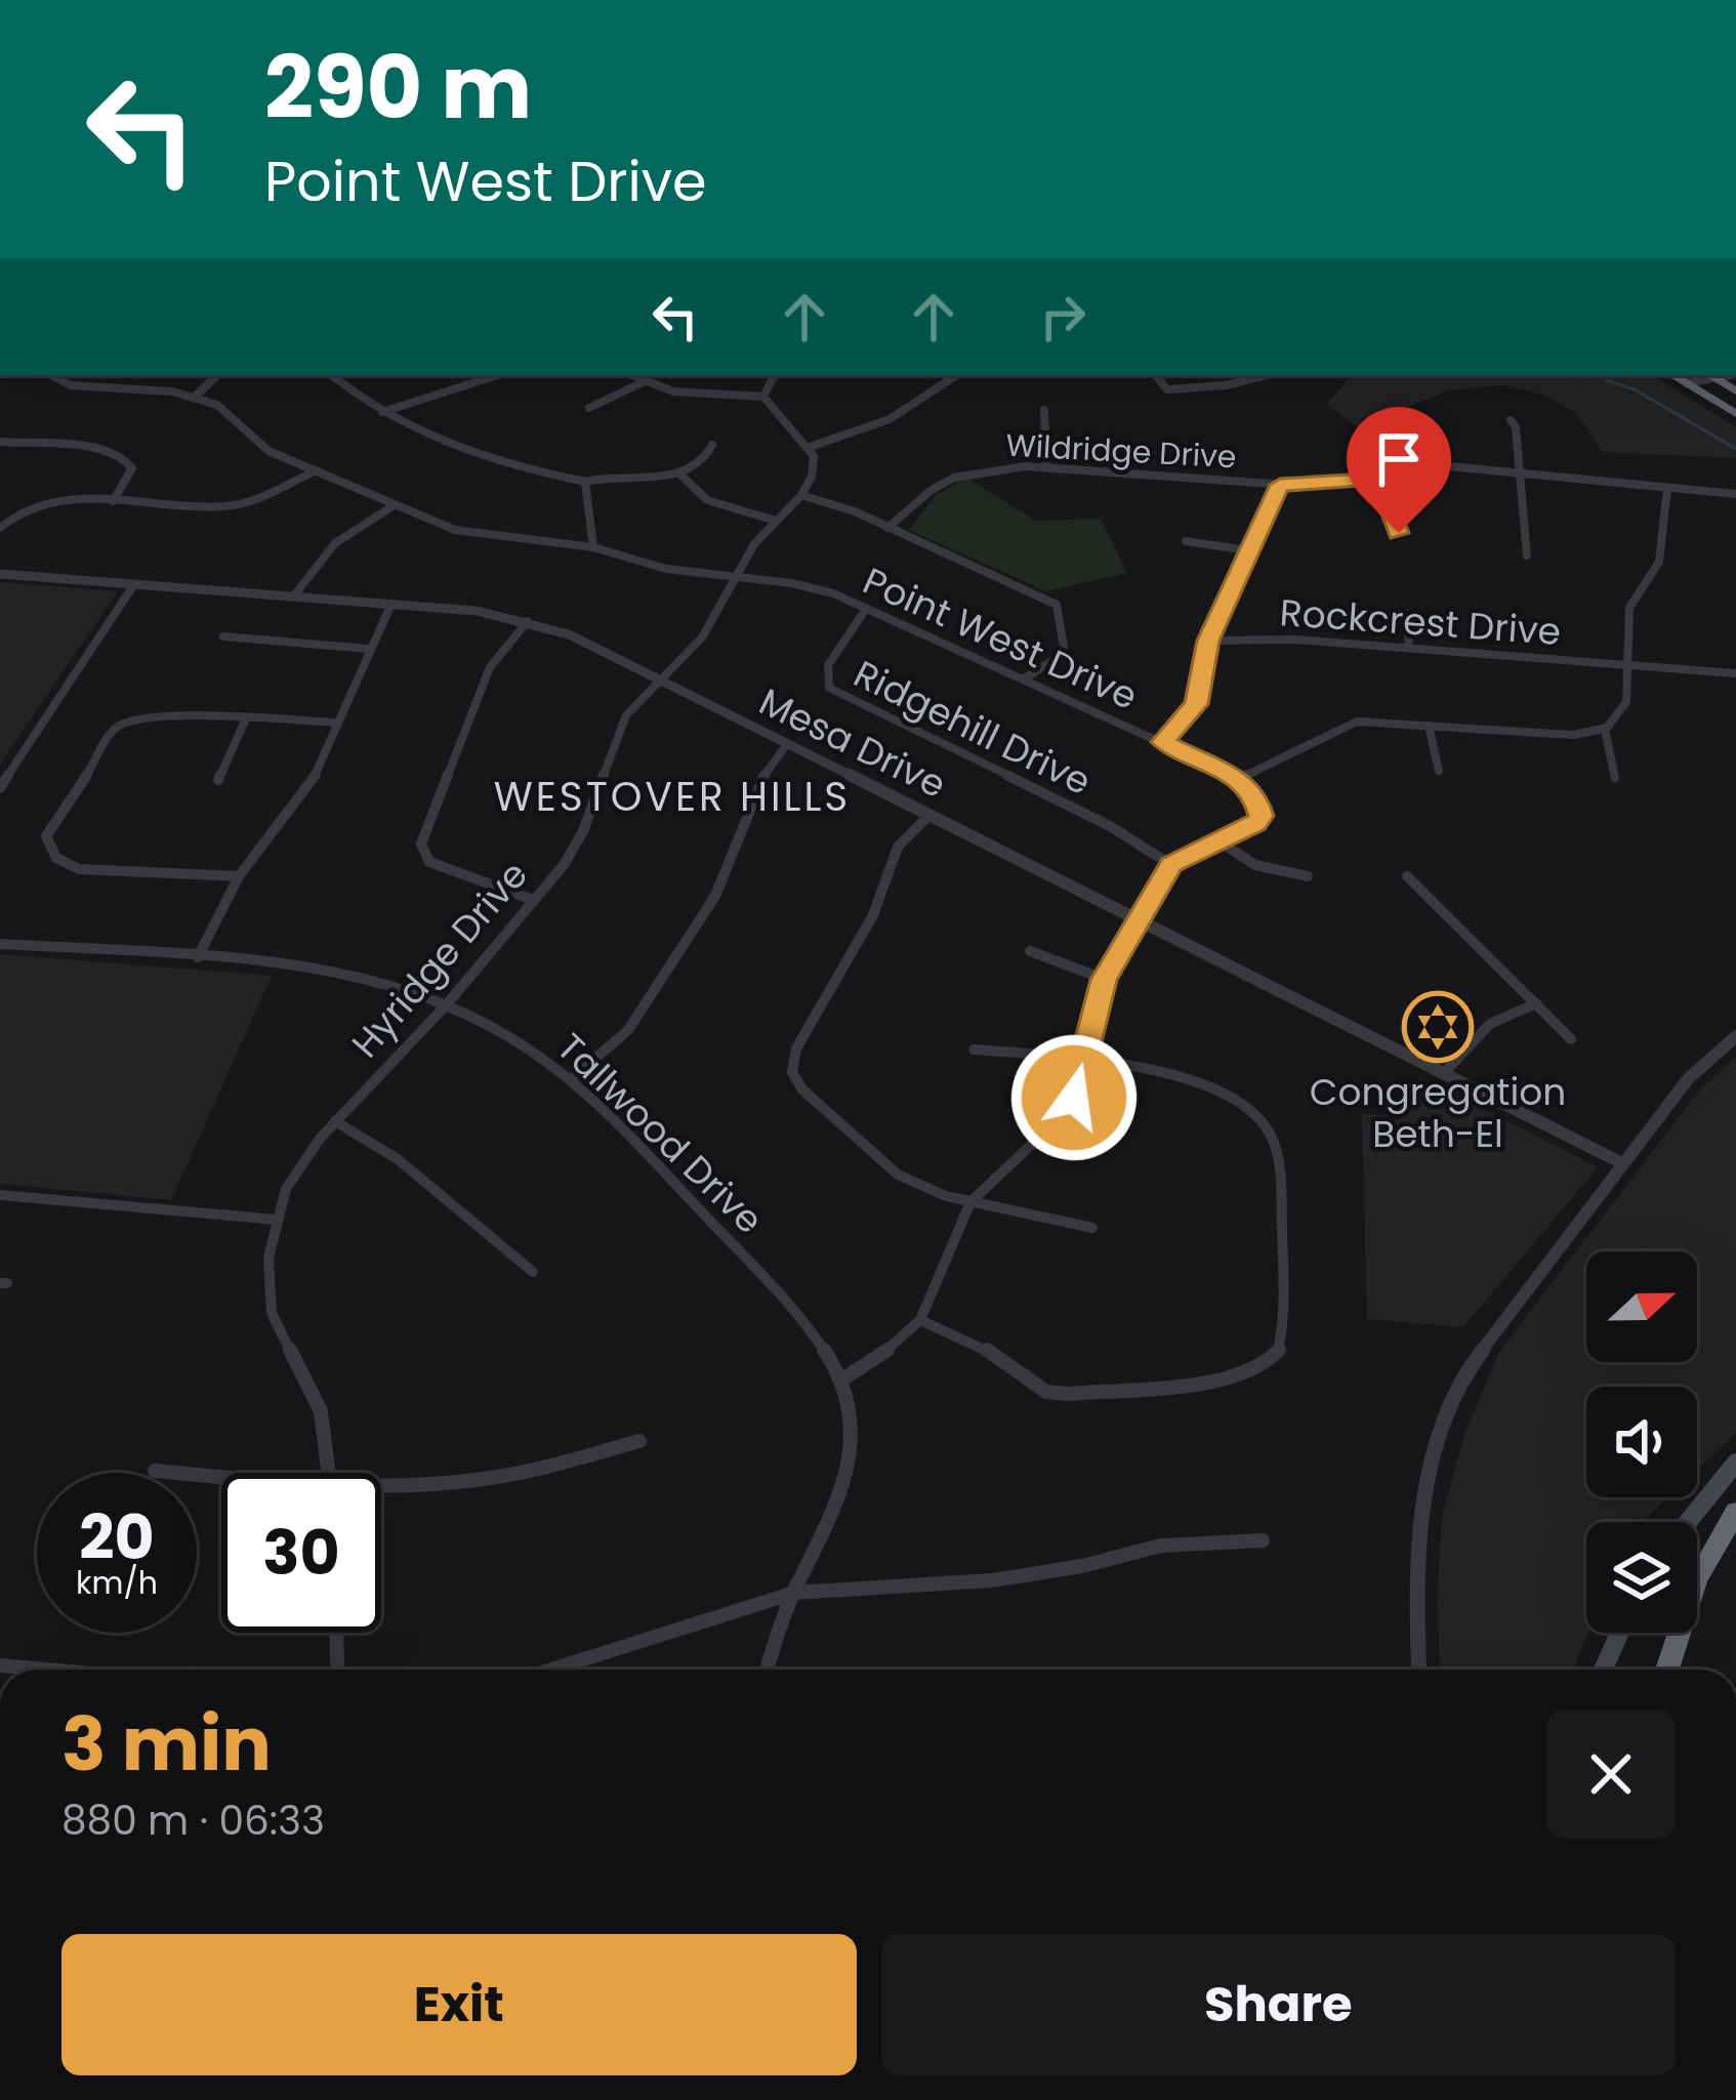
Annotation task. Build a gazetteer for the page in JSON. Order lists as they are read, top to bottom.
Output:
{
  "streets": {
    "street": [
      "Wildridge Drive",
      "Rockcrest Drive",
      "Point West Drive",
      "Ridgehill Drive",
      "Mesa Drive",
      "Hyridge Drive",
      "Tallwood Drive"
    ]
  },
  "crossings": [
    ["Point West Drive", "Ridgehill Drive"],
    ["Point West Drive", "Hyridge Drive"],
    ["Mesa Drive", "Hyridge Drive"],
    ["Hyridge Drive", "Tallwood Drive"]
  ],
  "districts": ["WESTOVER HILLS"],
  "places": {
    "synagogue": ["Congregation Beth-El"]
  },
  "north": "right",
  "page": {
    "turn": ["290 m", "Point West Drive"],
    "speed": "20 km/h",
    "limit": "30",
    "heading": ["3 min", "880 m · 06:33"],
    "buttons": ["Exit", "Share"]
  }
}
